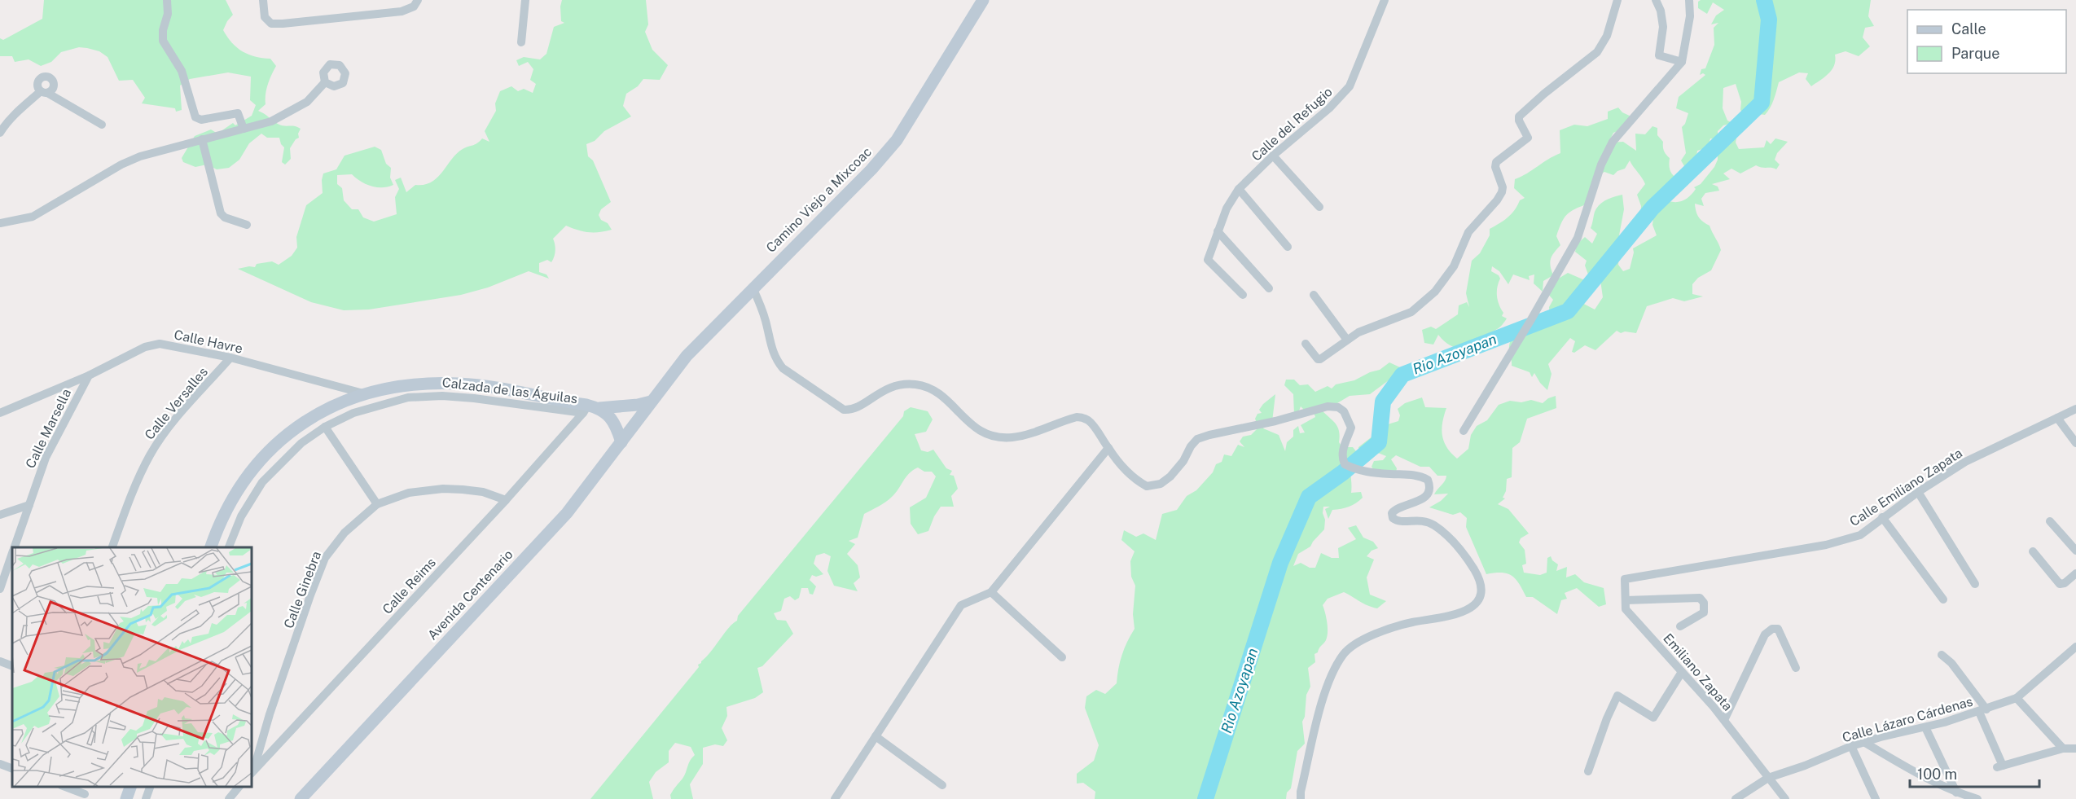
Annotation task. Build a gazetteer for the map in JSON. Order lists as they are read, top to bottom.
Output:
{
  "streets": {
    "main road": ["Camino Viejo a Mixcoac", "Calzada de las Águilas", "Avenida Centenario"],
    "street": [
      "Calle del Refugio",
      "Calle Havre",
      "Calle Versalles",
      "Calle Marsella",
      "Calle Emiliano Zapata",
      "Calle Reims",
      "Calle Ginebra",
      "Emiliano Zapata",
      "Calle Lázaro Cárdenas"
    ]
  },
  "crossings": [
    ["Camino Viejo a Mixcoac", "Calzada de las Águilas"],
    ["Camino Viejo a Mixcoac", "Avenida Centenario"],
    ["Calle Havre", "Calzada de las Águilas"],
    ["Calle Havre", "Calle Versalles"],
    ["Calle Havre", "Calle Marsella"],
    ["Calzada de las Águilas", "Calle Reims"],
    ["Calzada de las Águilas", "Avenida Centenario"],
    ["Calle Emiliano Zapata", "Emiliano Zapata"],
    ["Calle Reims", "Calle Ginebra"],
    ["Emiliano Zapata", "Calle Lázaro Cárdenas"]
  ],
  "water": ["Rio Azoyapan"],
  "legend": ["Calle", "Parque"],
  "scale_bar": "100 m"
}
